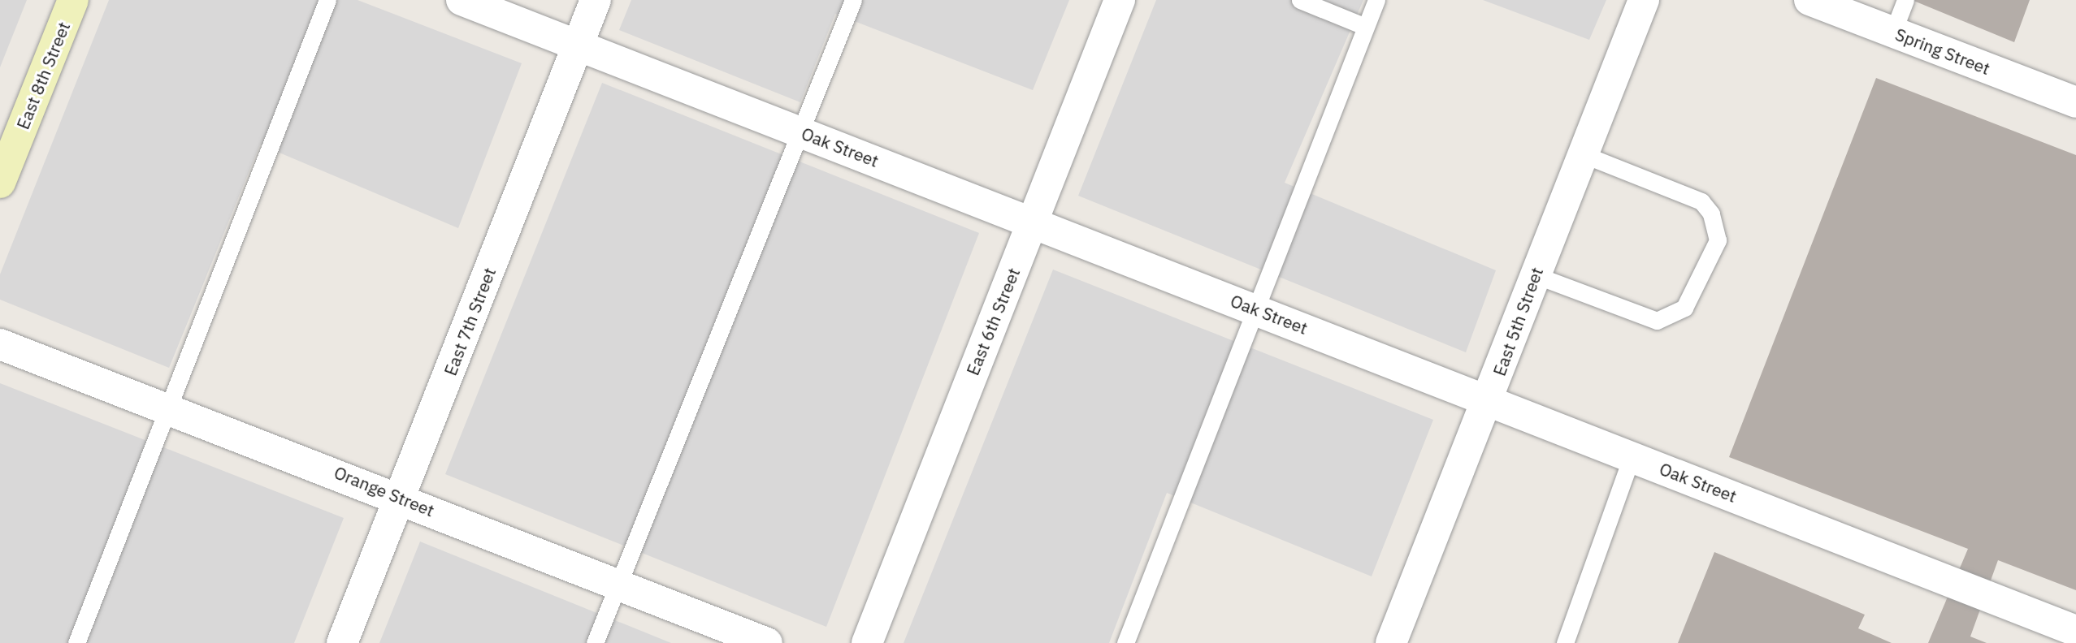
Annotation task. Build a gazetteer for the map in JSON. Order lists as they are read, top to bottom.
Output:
{
  "streets": {
    "main road": ["East 8th Street"],
    "street": [
      "Spring Street",
      "Oak Street",
      "East 7th Street",
      "East 6th Street",
      "East 5th Street",
      "Orange Street"
    ]
  },
  "crossings": [
    ["Oak Street", "East 7th Street"],
    ["Oak Street", "East 6th Street"],
    ["Oak Street", "East 5th Street"],
    ["East 7th Street", "Orange Street"]
  ]
}
